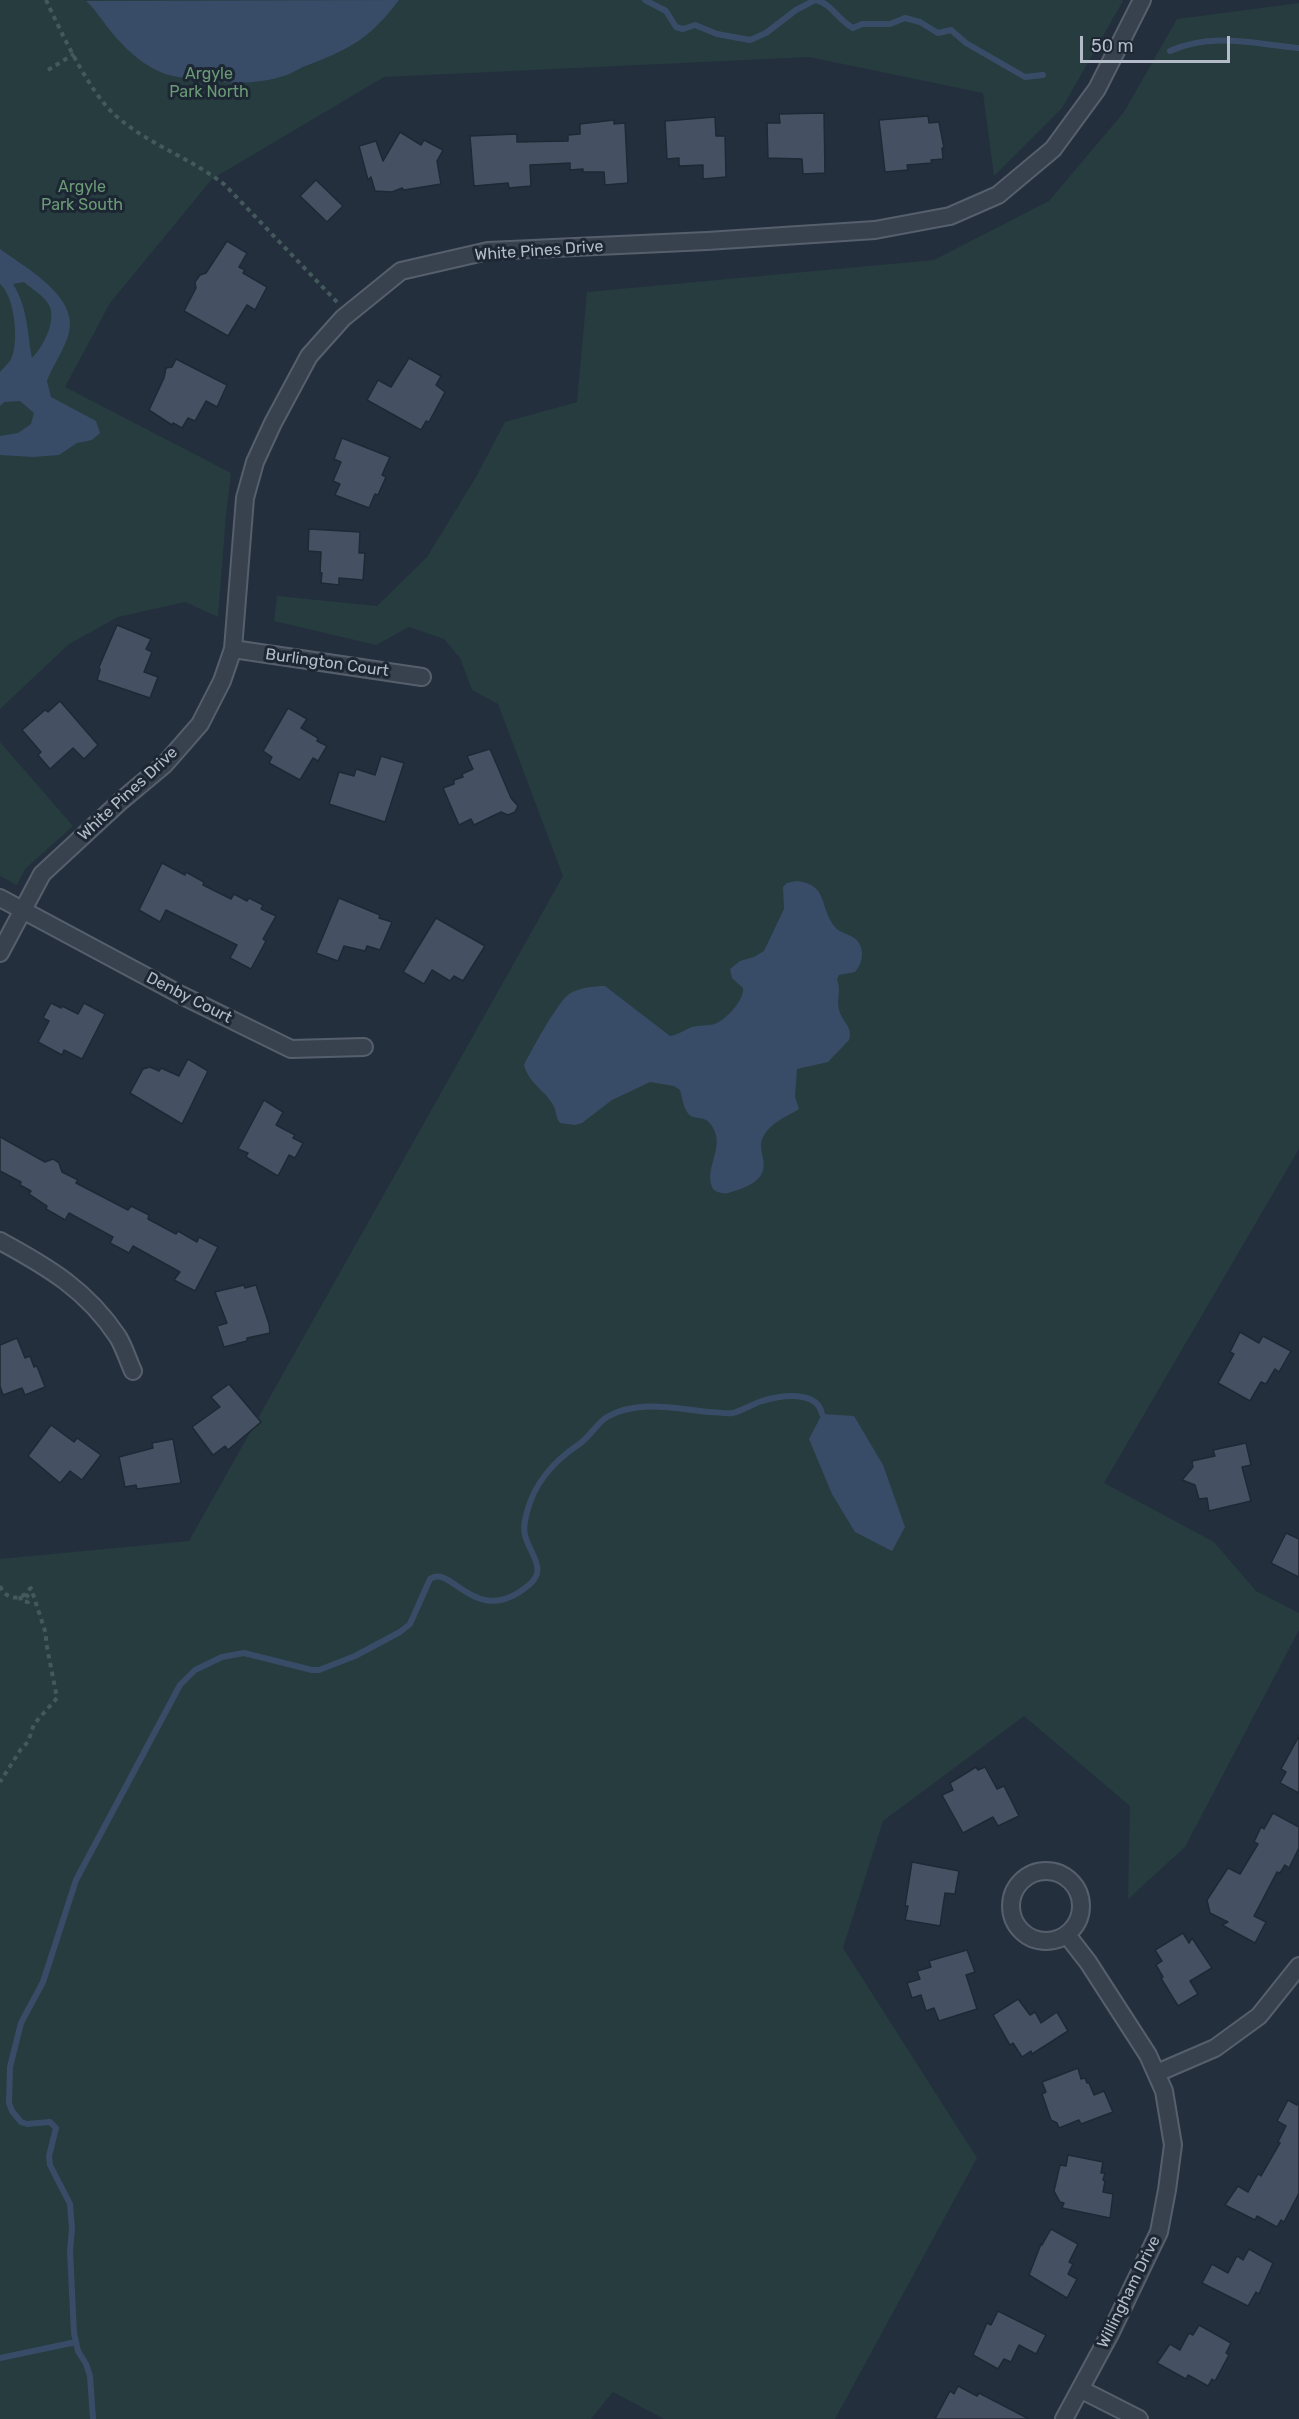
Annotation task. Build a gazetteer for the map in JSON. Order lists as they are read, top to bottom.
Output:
{
  "streets": {
    "street": [
      "White Pines Drive",
      "Burlington Court",
      "Denby Court",
      "Willingham Drive"
    ]
  },
  "crossings": [
    ["White Pines Drive", "Burlington Court"],
    ["White Pines Drive", "Denby Court"]
  ],
  "parks": ["Argyle Park North", "Argyle Park South"],
  "scale_bar": "50 m"
}
